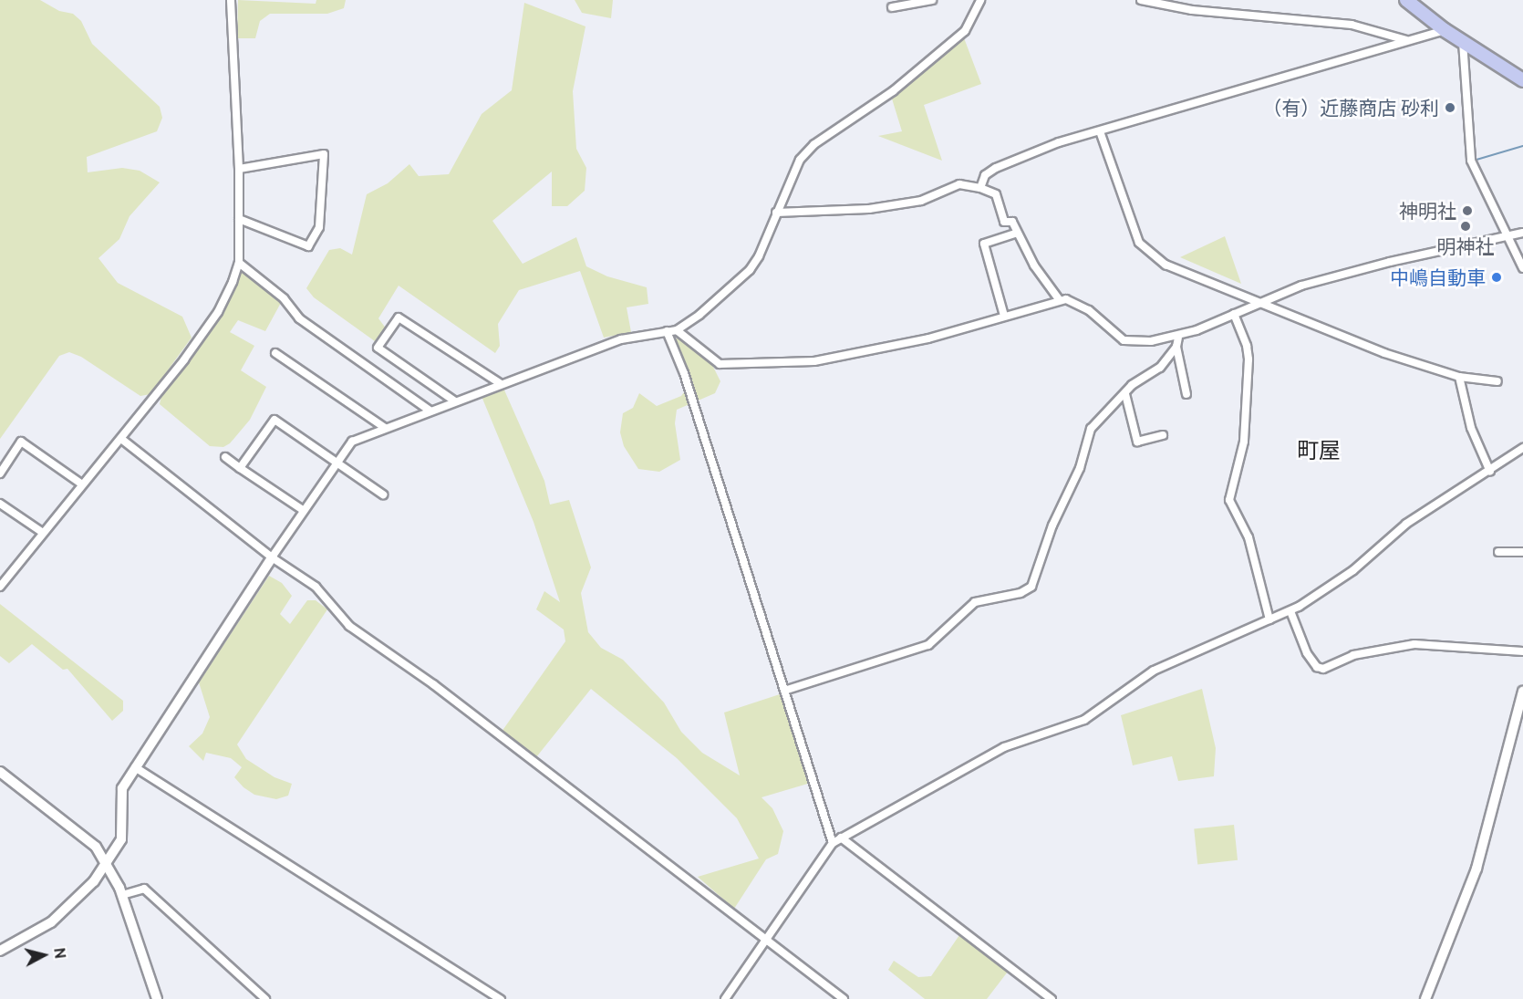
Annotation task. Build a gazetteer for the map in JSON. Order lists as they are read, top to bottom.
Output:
{
  "districts": ["町屋"],
  "places": [
    "（有）近藤商店 砂利",
    "神明社",
    "明神社",
    "中嶋自動車"
  ],
  "north": "right"
}
